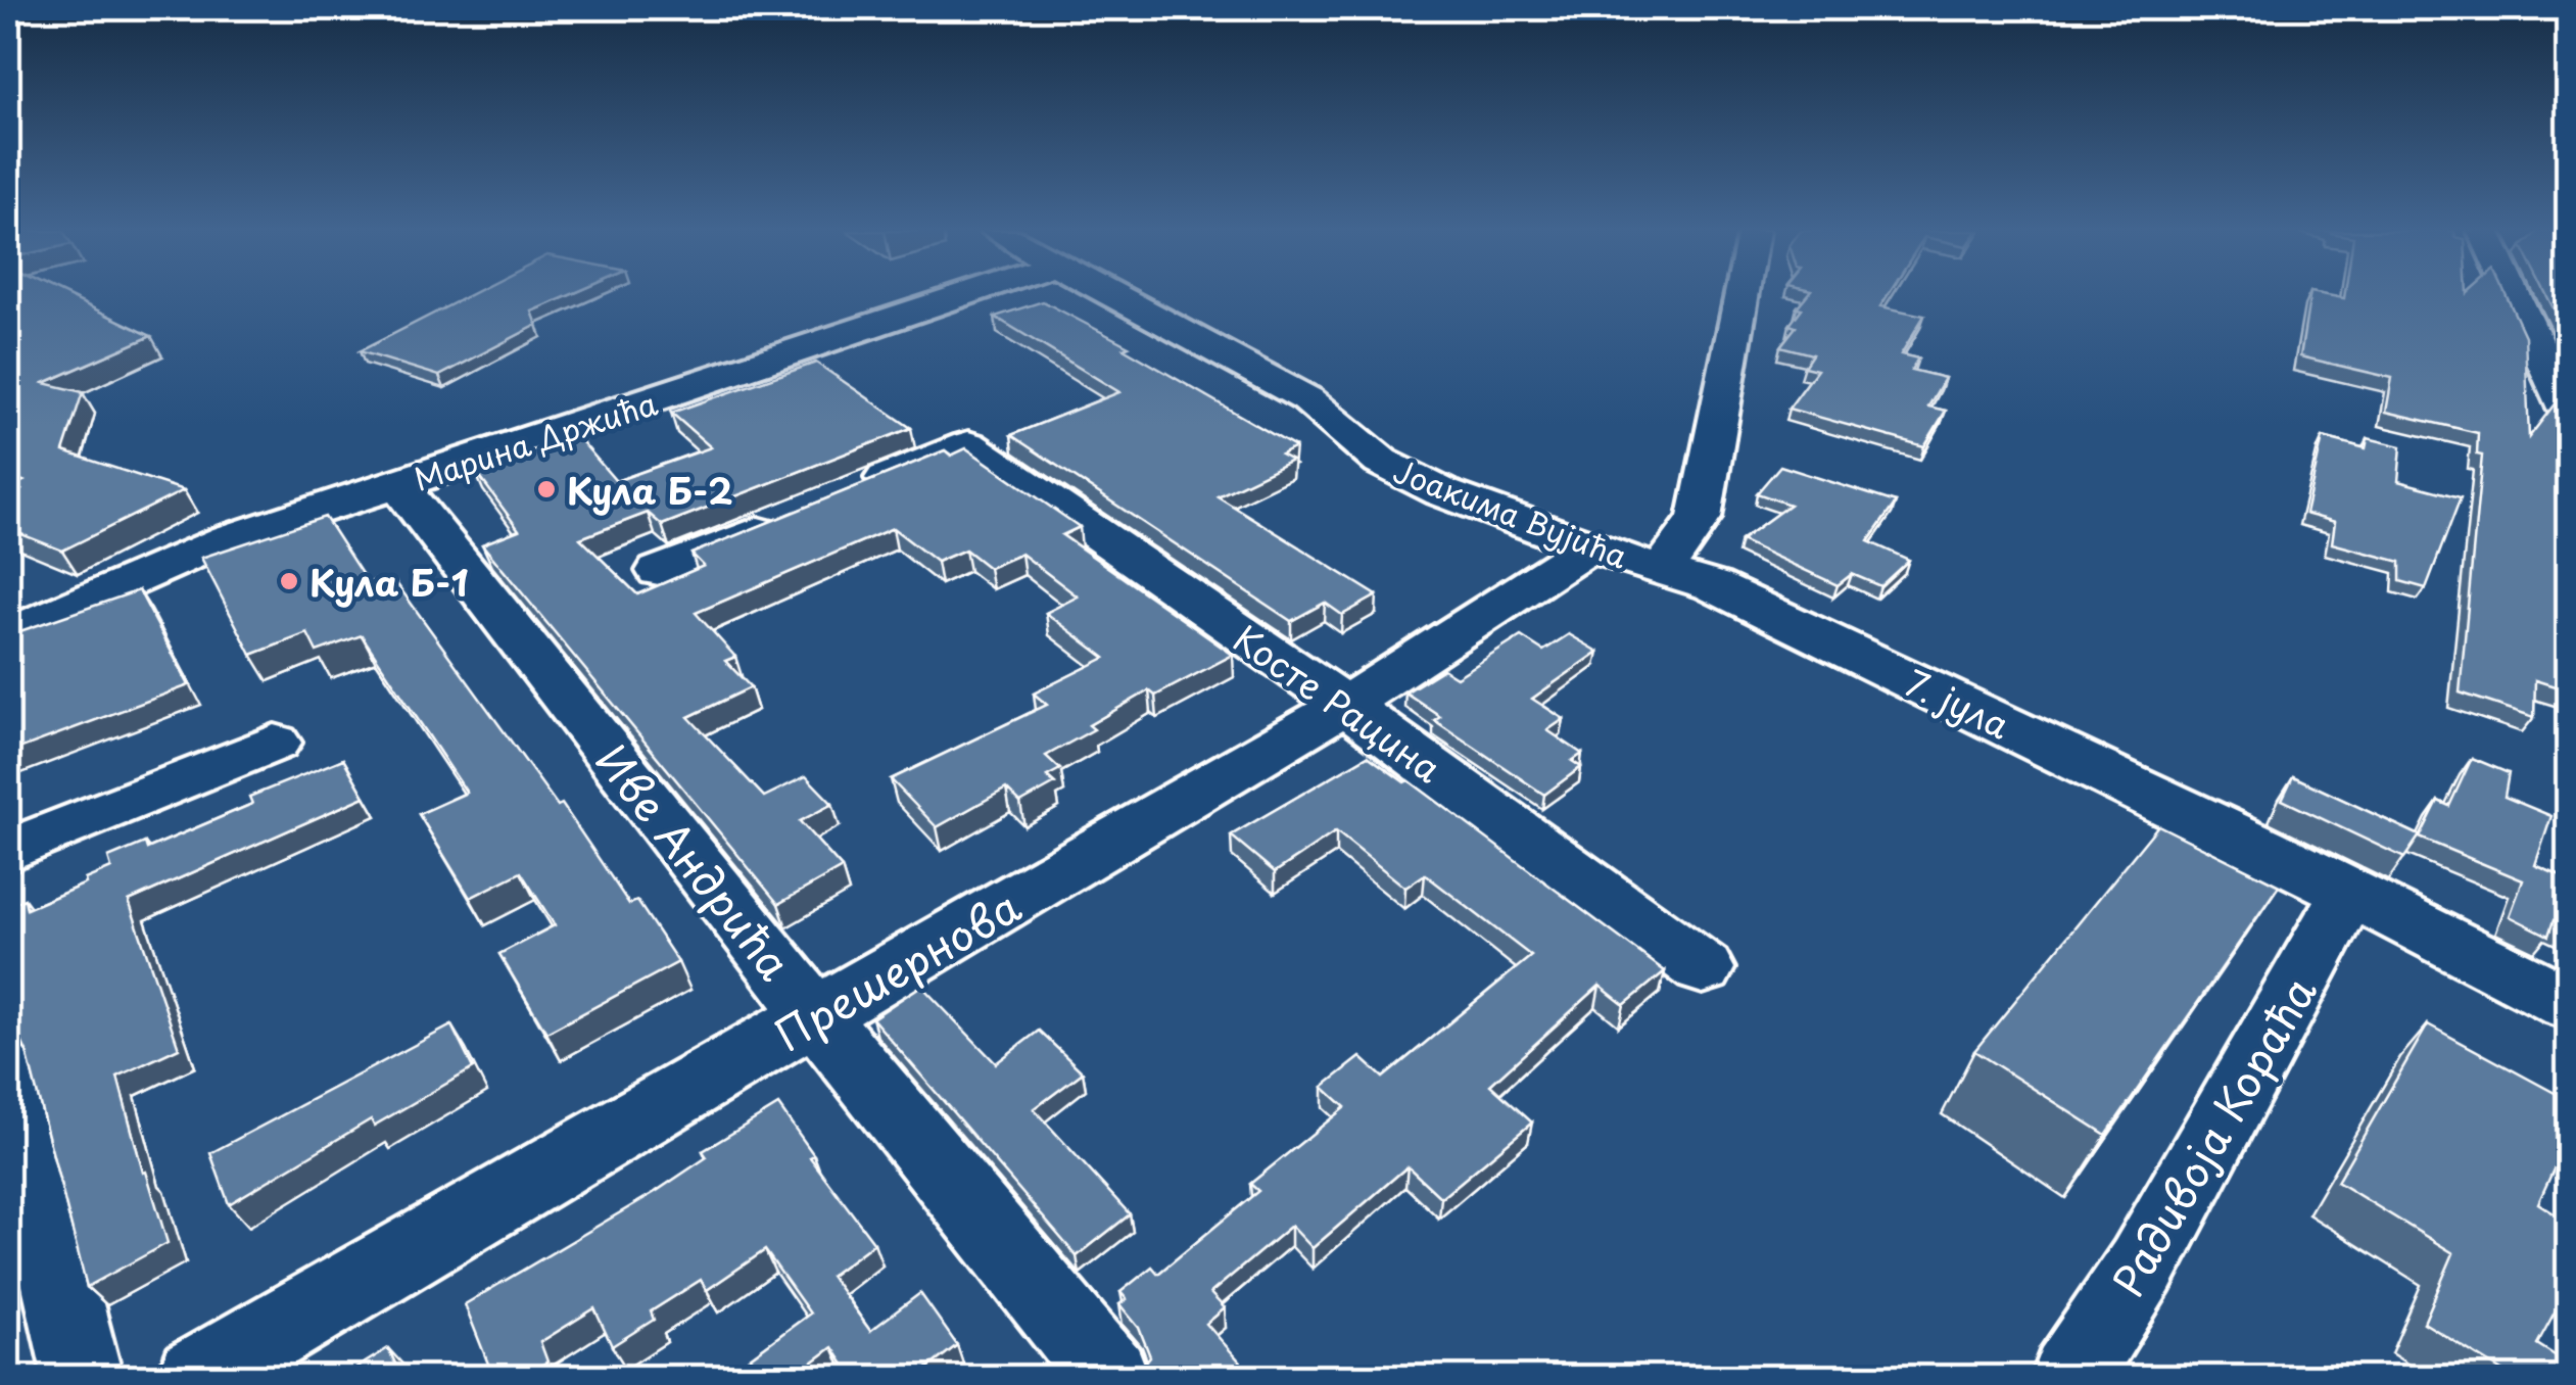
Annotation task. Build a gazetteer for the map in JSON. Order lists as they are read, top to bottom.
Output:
{
  "streets": {
    "street": [
      "Марина Држића",
      "Јоакима Вујића",
      "Косте Рацина",
      "7. јула",
      "Иве Андрића",
      "Прешернова",
      "Радивоја Кораћа"
    ]
  },
  "crossings": [
    ["Марина Држића", "Иве Андрића"],
    ["Јоакима Вујића", "7. јула"],
    ["Јоакима Вујића", "Прешернова"],
    ["Косте Рацина", "Прешернова"],
    ["7. јула", "Радивоја Кораћа"],
    ["Иве Андрића", "Прешернова"]
  ],
  "places": ["Кула Б-2", "Кула Б-1"]
}
